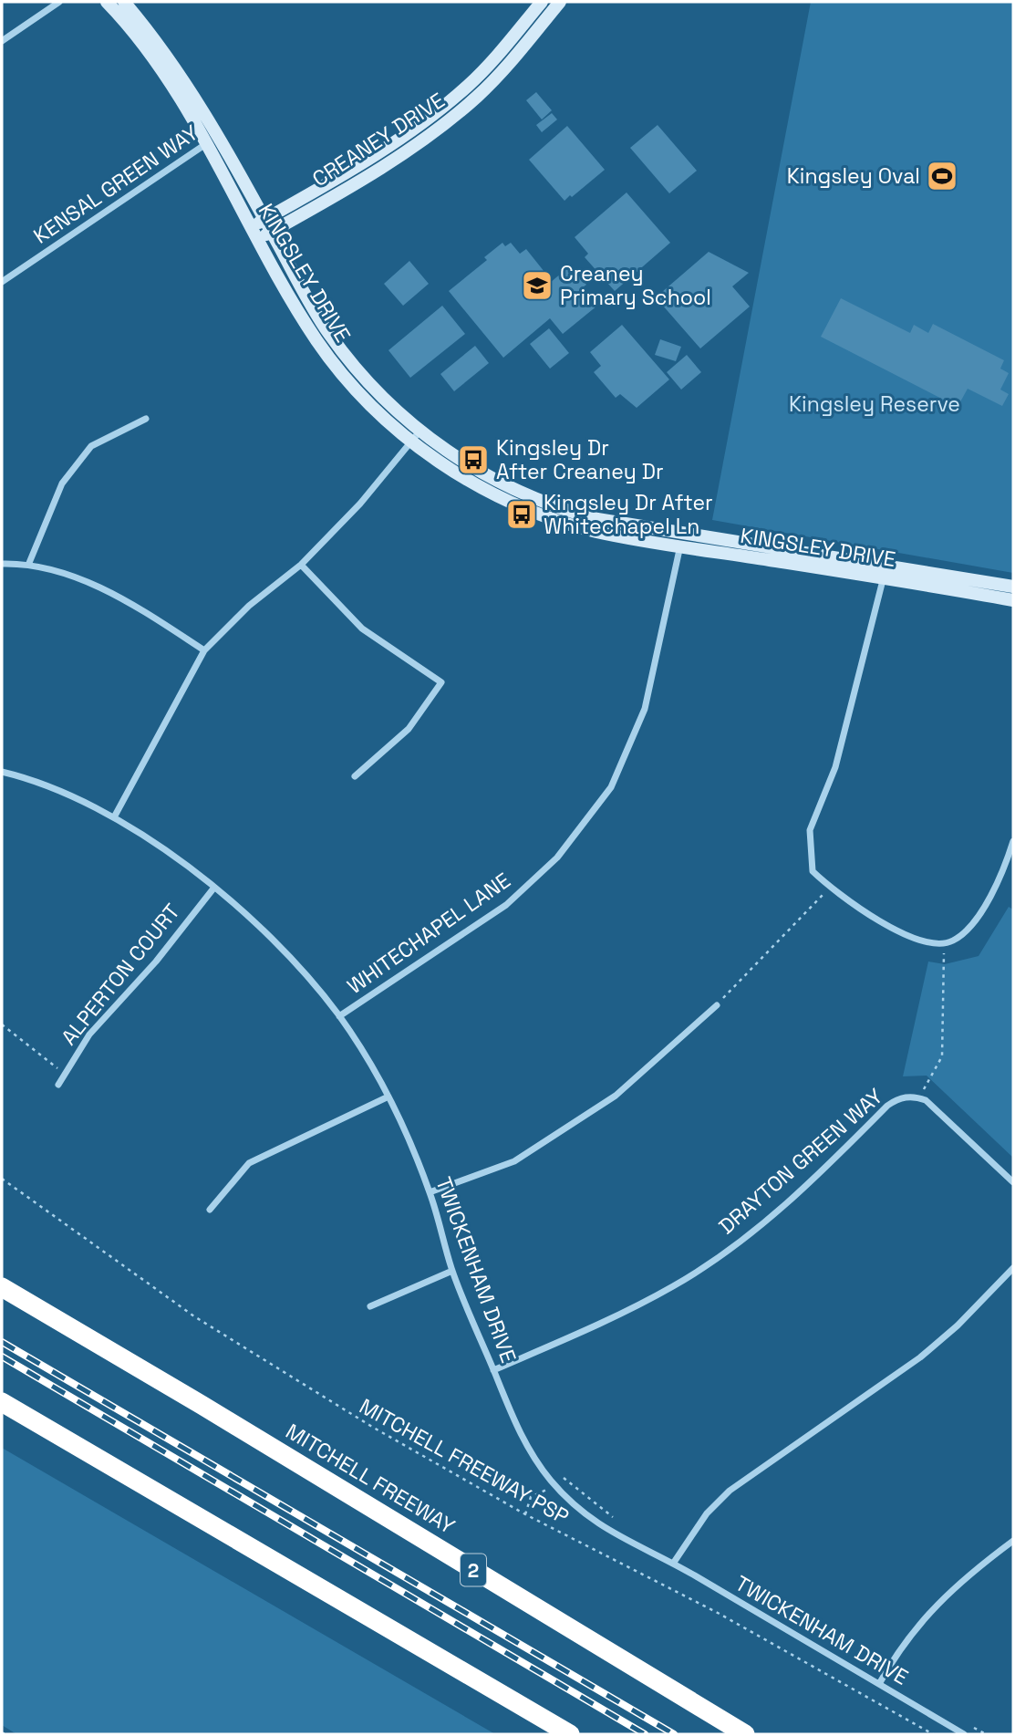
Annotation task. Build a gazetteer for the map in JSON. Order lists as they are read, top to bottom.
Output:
{
  "streets": {
    "highway": ["MITCHELL FREEWAY", "2"],
    "main road": ["CREANEY DRIVE", "KINGSLEY DRIVE"],
    "street": [
      "KENSAL GREEN WAY",
      "WHITECHAPEL LANE",
      "ALPERTON COURT",
      "DRAYTON GREEN WAY",
      "TWICKENHAM DRIVE"
    ],
    "path": ["MITCHELL FREEWAY PSP"]
  },
  "crossings": [
    ["CREANEY DRIVE", "KINGSLEY DRIVE"],
    ["KENSAL GREEN WAY", "KINGSLEY DRIVE"],
    ["KINGSLEY DRIVE", "WHITECHAPEL LANE"],
    ["WHITECHAPEL LANE", "TWICKENHAM DRIVE"],
    ["ALPERTON COURT", "TWICKENHAM DRIVE"],
    ["DRAYTON GREEN WAY", "TWICKENHAM DRIVE"]
  ],
  "parks": ["Kingsley Reserve"],
  "places": {
    "sports": ["Kingsley Oval"],
    "school or university": ["Creaney Primary School"],
    "bus stop": ["Kingsley Dr After Creaney Dr", "Kingsley Dr After Whitechapel Ln"]
  }
}
